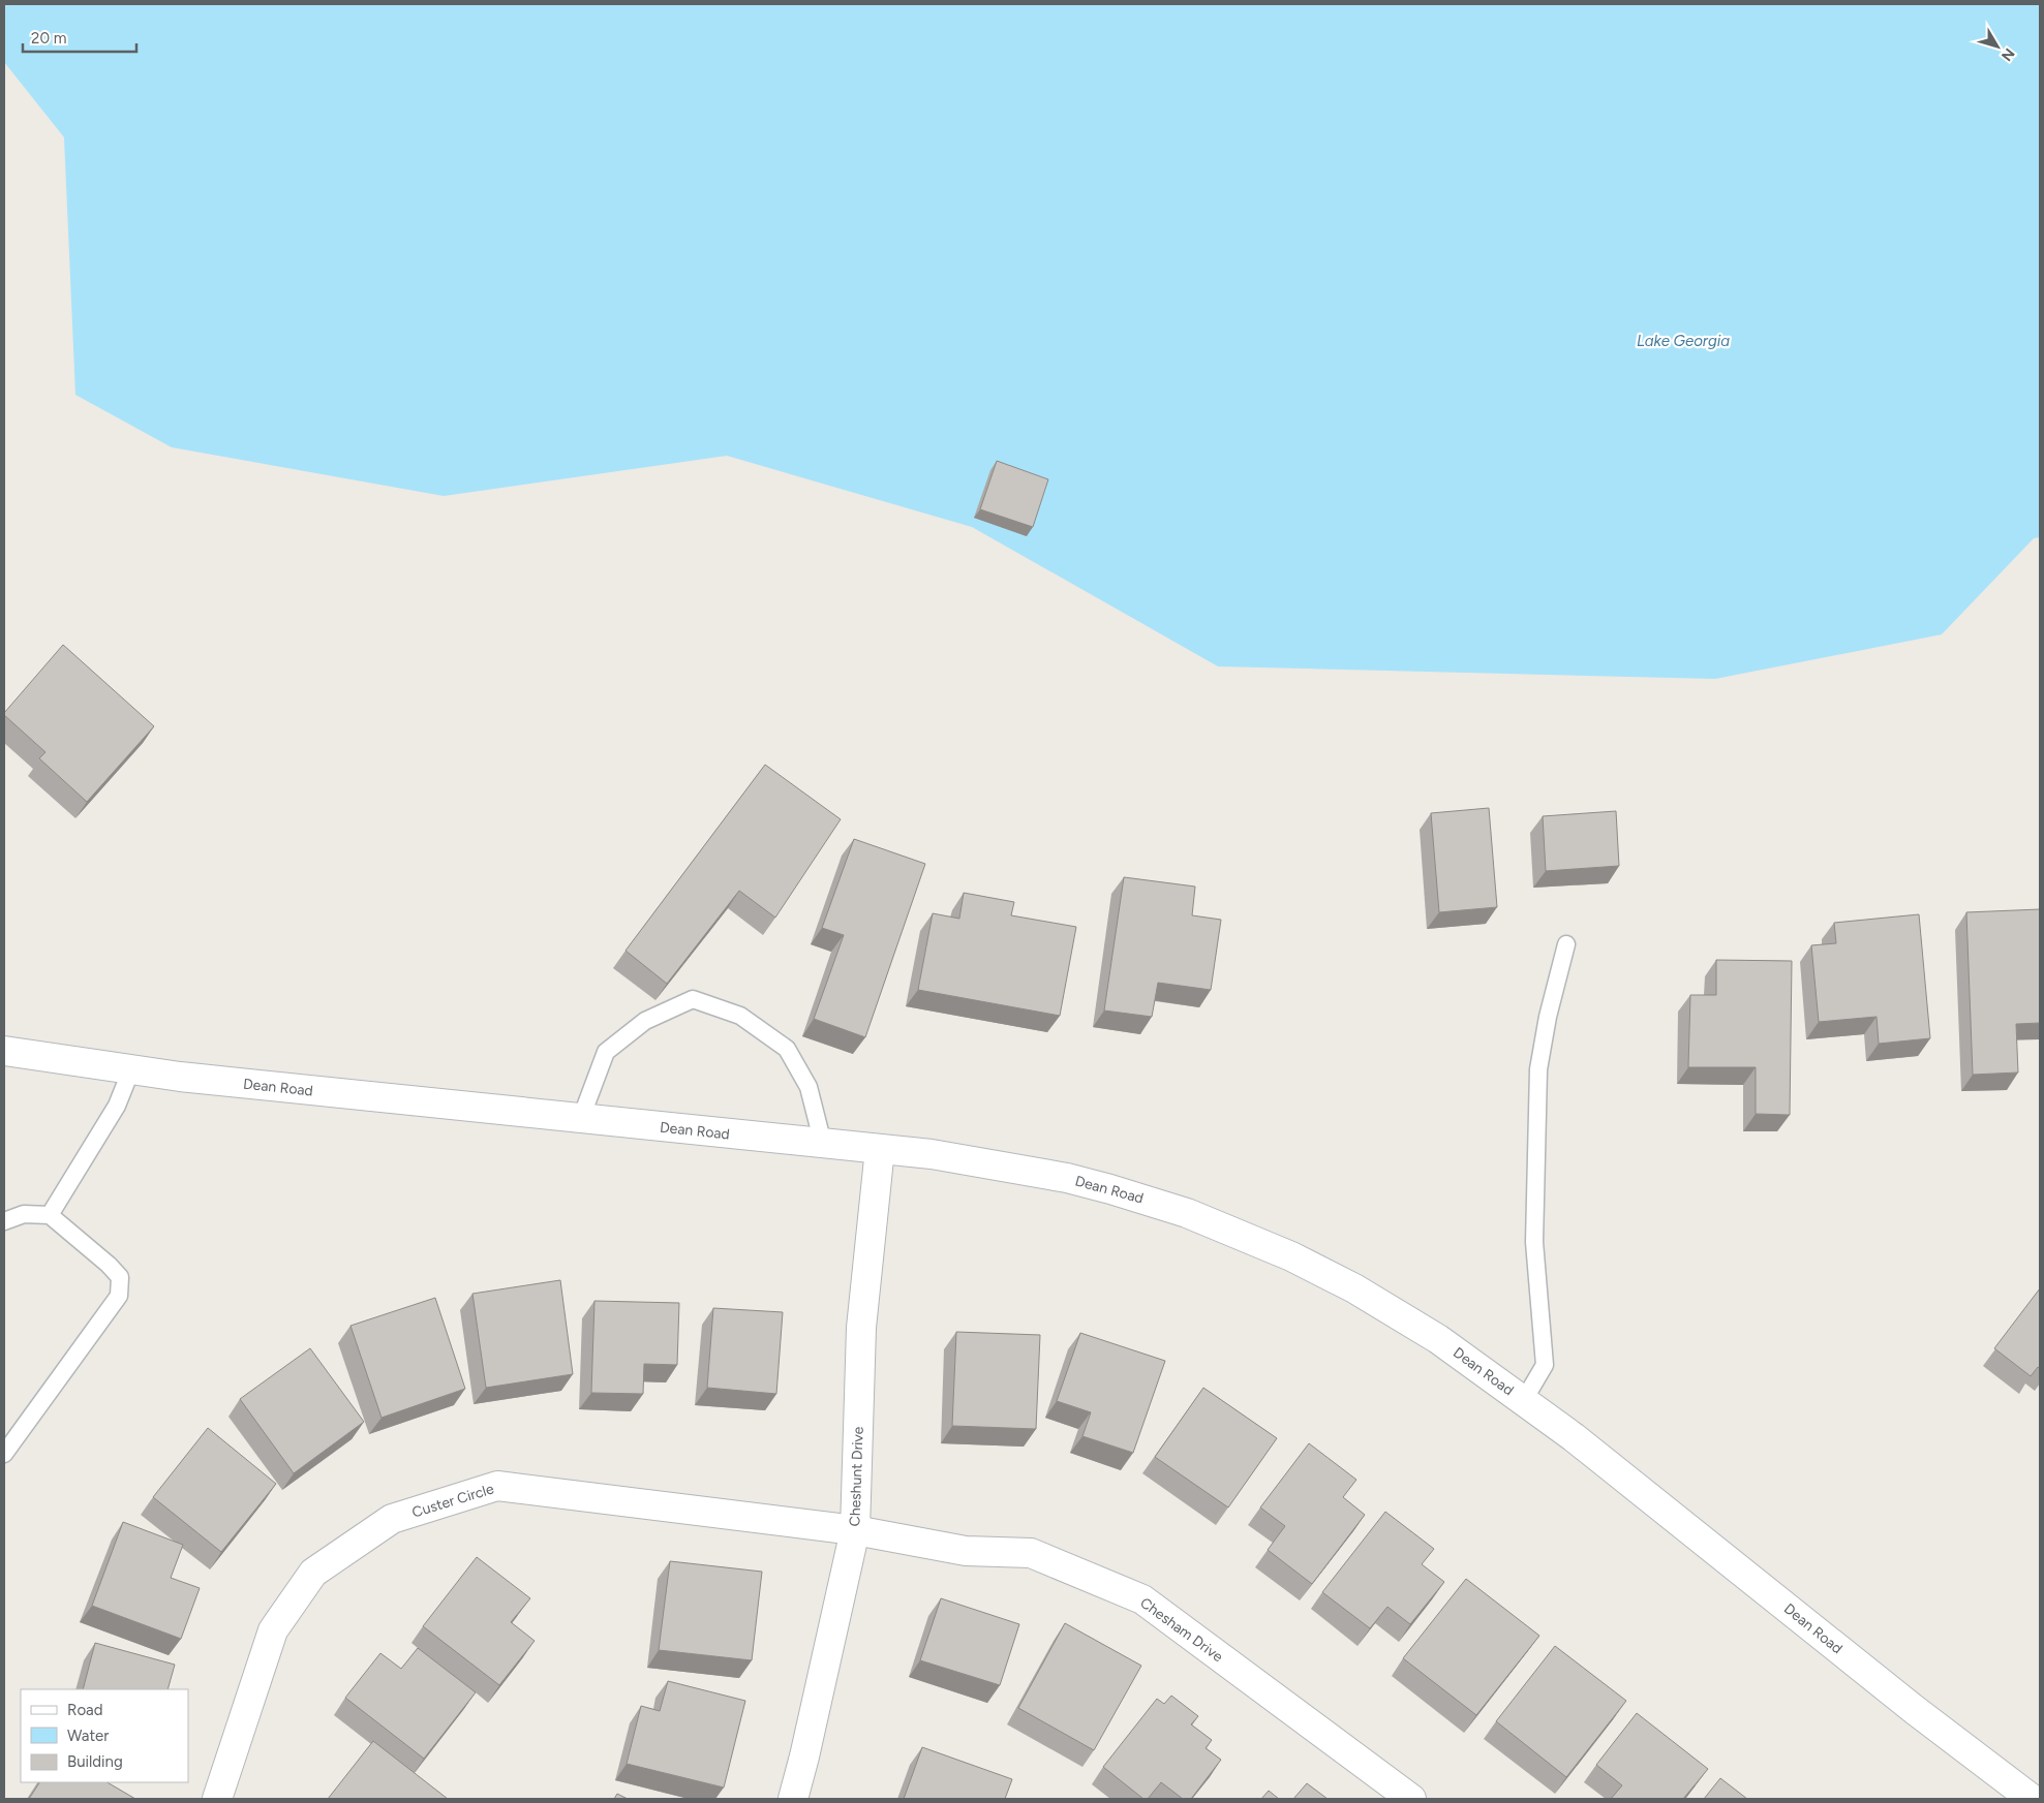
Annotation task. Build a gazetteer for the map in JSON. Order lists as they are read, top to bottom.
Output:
{
  "streets": {
    "main road": [
      "Dean Road",
      "Cheshunt Drive",
      "Custer Circle",
      "Chesham Drive"
    ]
  },
  "crossings": [
    ["Dean Road", "Cheshunt Drive"],
    ["Cheshunt Drive", "Custer Circle"],
    ["Cheshunt Drive", "Chesham Drive"],
    ["Custer Circle", "Chesham Drive"]
  ],
  "water": ["Lake Georgia"],
  "legend": ["Road", "Water", "Building"],
  "scale_bar": "20 m",
  "north": "bottom right"
}
